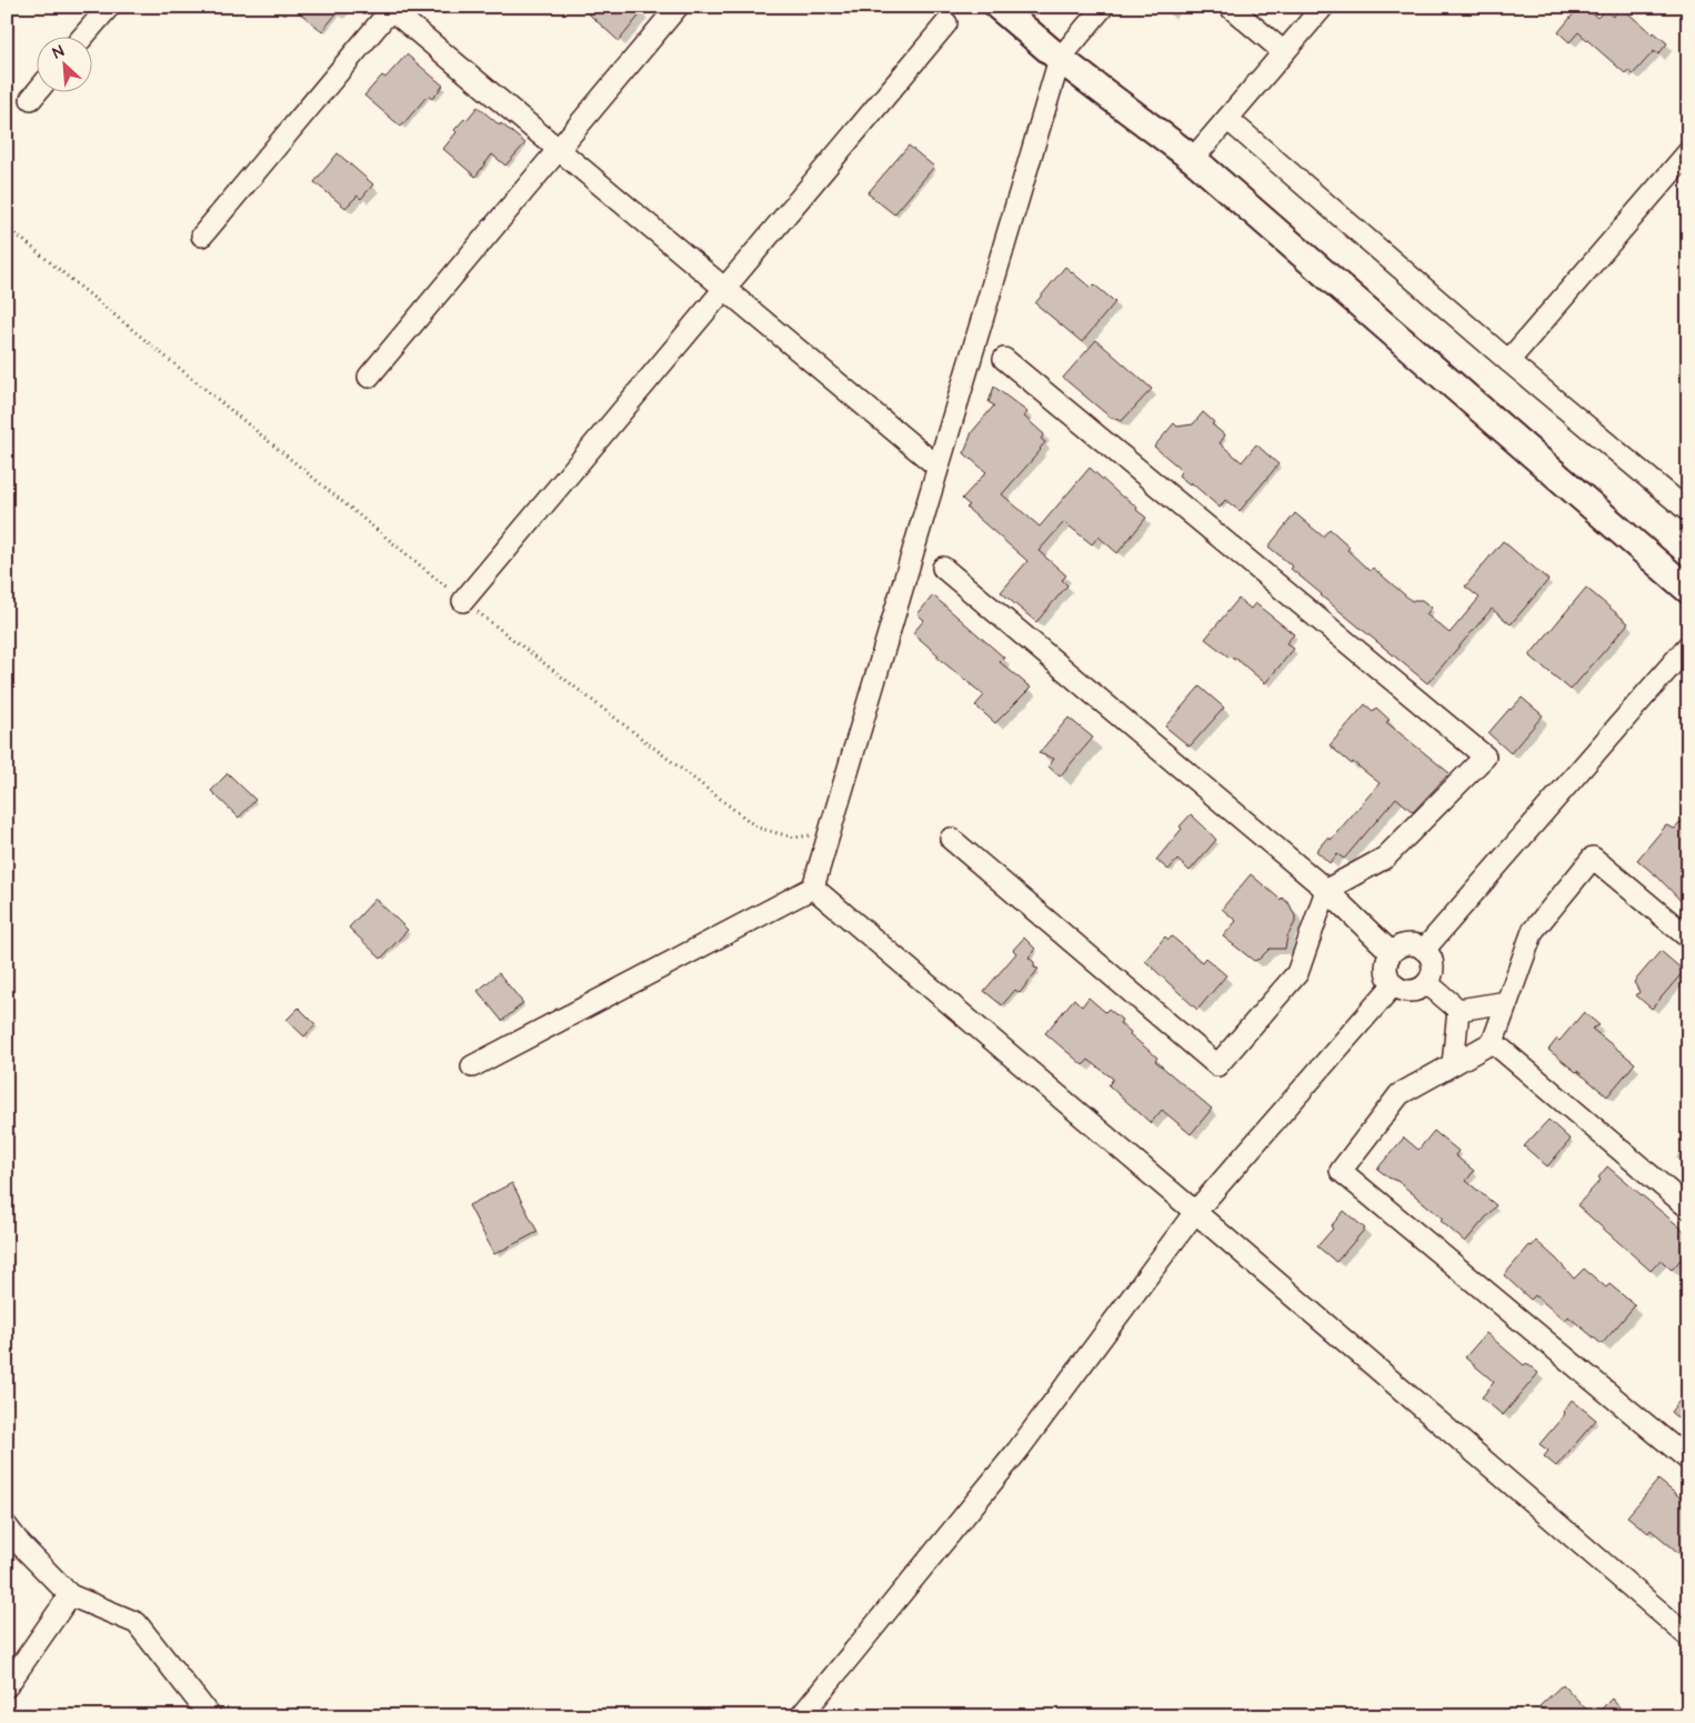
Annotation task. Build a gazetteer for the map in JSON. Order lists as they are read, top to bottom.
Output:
{
  "north": "top left"
}
